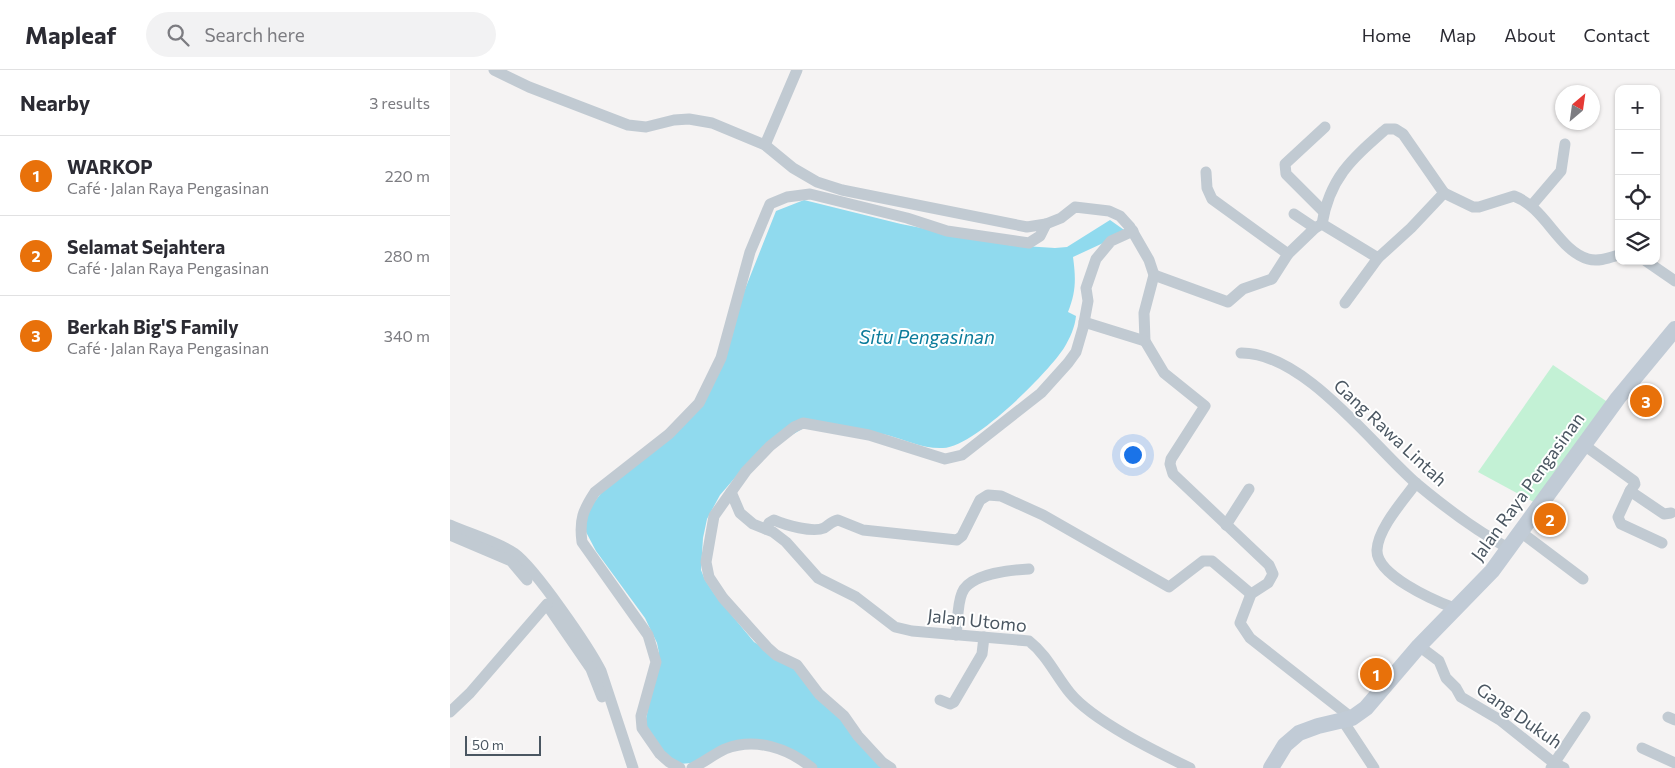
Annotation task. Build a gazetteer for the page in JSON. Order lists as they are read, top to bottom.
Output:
{
  "streets": {
    "main road": ["Jalan Raya Pengasinan"],
    "street": ["Gang Rawa Lintah", "Jalan Utomo", "Gang Dukuh"]
  },
  "crossings": [
    ["Gang Rawa Lintah", "Jalan Raya Pengasinan"],
    ["Jalan Raya Pengasinan", "Gang Dukuh"]
  ],
  "water": ["Situ Pengasinan"],
  "scale_bar": "50 m",
  "north": "top right",
  "page": {
    "header": "Mapleaf",
    "search": "Search here",
    "nav": [
      "Home",
      "Map",
      "About",
      "Contact"
    ],
    "heading": ["Nearby", "3 results"],
    "map_buttons": ["+", "−"],
    "list": [
      {
        "mark": "1",
        "name": "WARKOP",
        "note": "Café · Jalan Raya Pengasinan",
        "value": "220 m"
      },
      {
        "mark": "2",
        "name": "Selamat Sejahtera",
        "note": "Café · Jalan Raya Pengasinan",
        "value": "280 m"
      },
      {
        "mark": "3",
        "name": "Berkah Big'S Family",
        "note": "Café · Jalan Raya Pengasinan",
        "value": "340 m"
      }
    ],
    "pins": ["3", "2", "1"],
    "scale": "50 m"
  }
}
